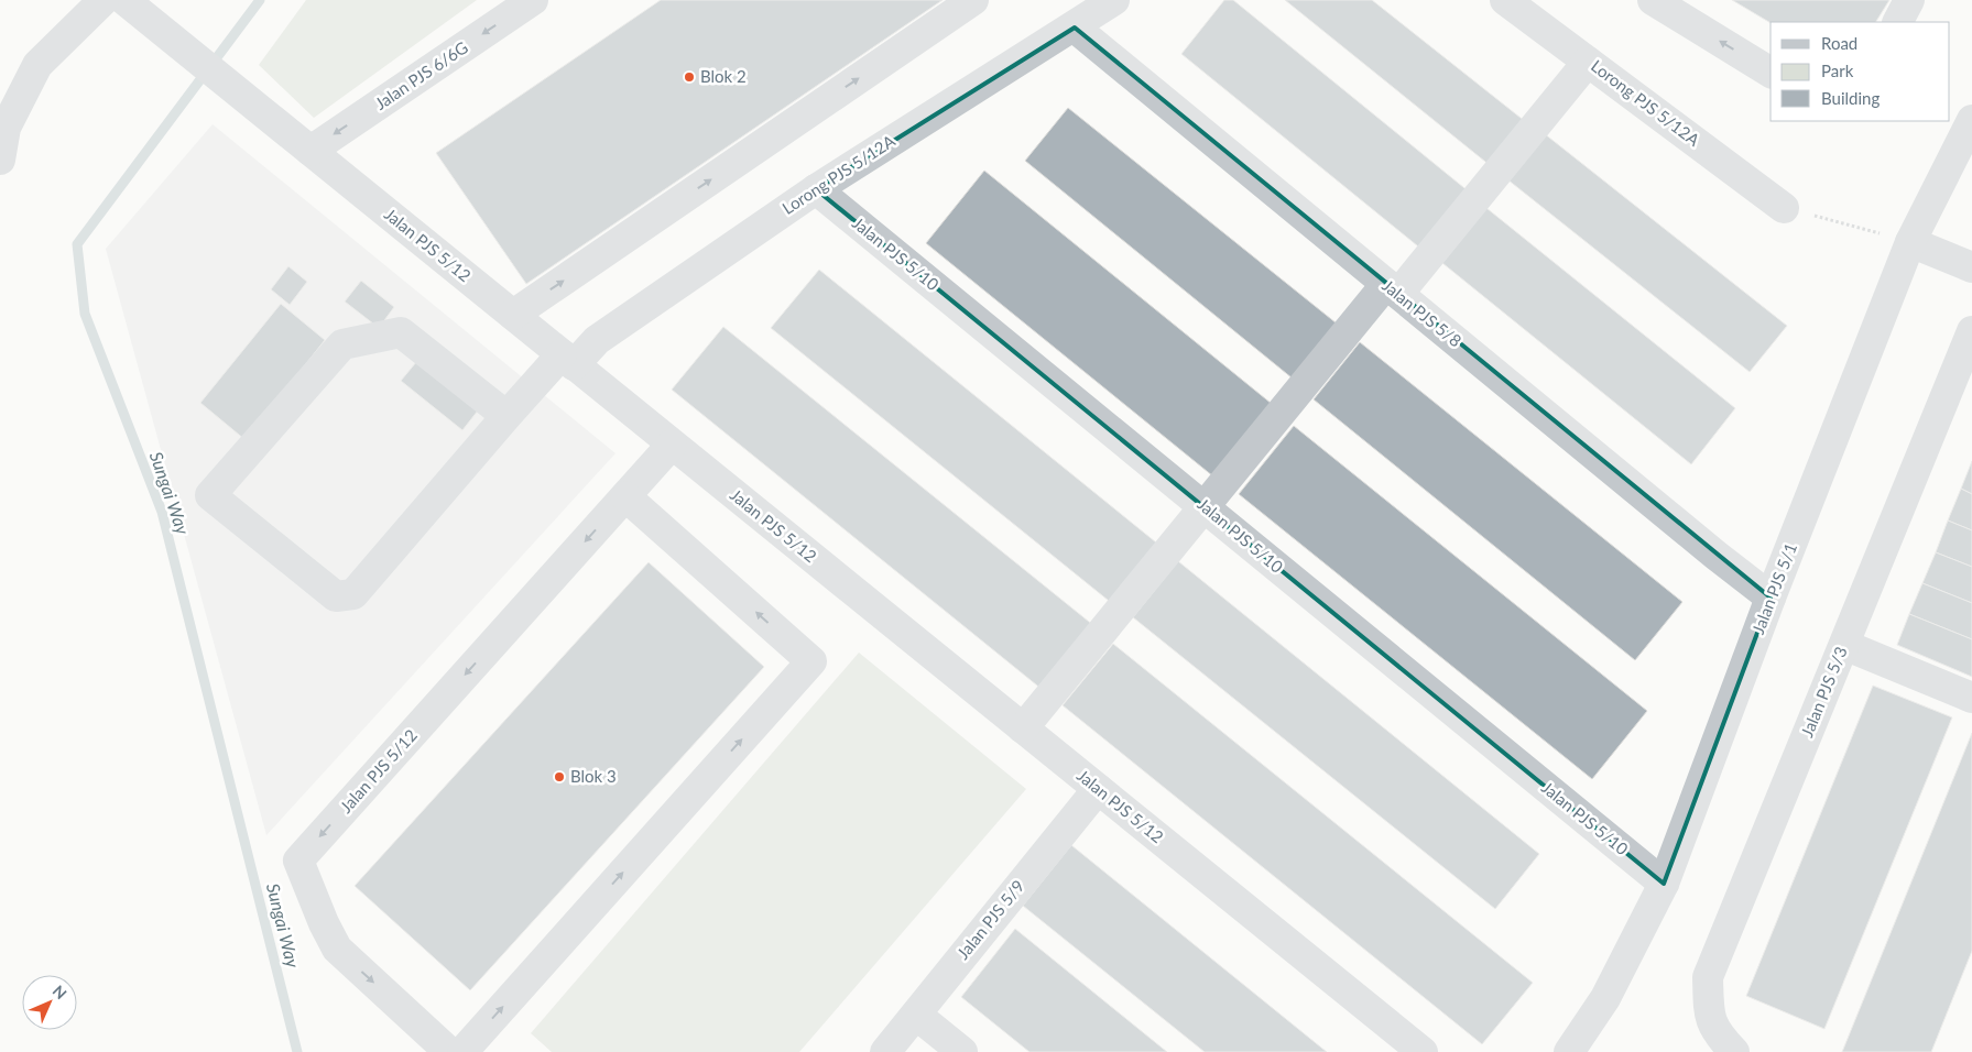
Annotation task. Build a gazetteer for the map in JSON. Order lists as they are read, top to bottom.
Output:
{
  "streets": {
    "street": [
      "Jalan PJS 6/6G",
      "Lorong PJS 5/12A",
      "Jalan PJS 5/12",
      "Jalan PJS 5/10",
      "Jalan PJS 5/8",
      "Jalan PJS 5/1",
      "Jalan PJS 5/3",
      "Jalan PJS 5/9"
    ]
  },
  "crossings": [
    ["Jalan PJS 6/6G", "Jalan PJS 5/12"],
    ["Lorong PJS 5/12A", "Jalan PJS 5/12"],
    ["Lorong PJS 5/12A", "Jalan PJS 5/10"],
    ["Lorong PJS 5/12A", "Jalan PJS 5/8"],
    ["Jalan PJS 5/12", "Jalan PJS 5/9"],
    ["Jalan PJS 5/10", "Jalan PJS 5/1"],
    ["Jalan PJS 5/8", "Jalan PJS 5/1"]
  ],
  "water": ["Sungai Way"],
  "places": ["Blok 2", "Blok 3"],
  "legend": ["Road", "Park", "Building"],
  "north": "top right"
}
